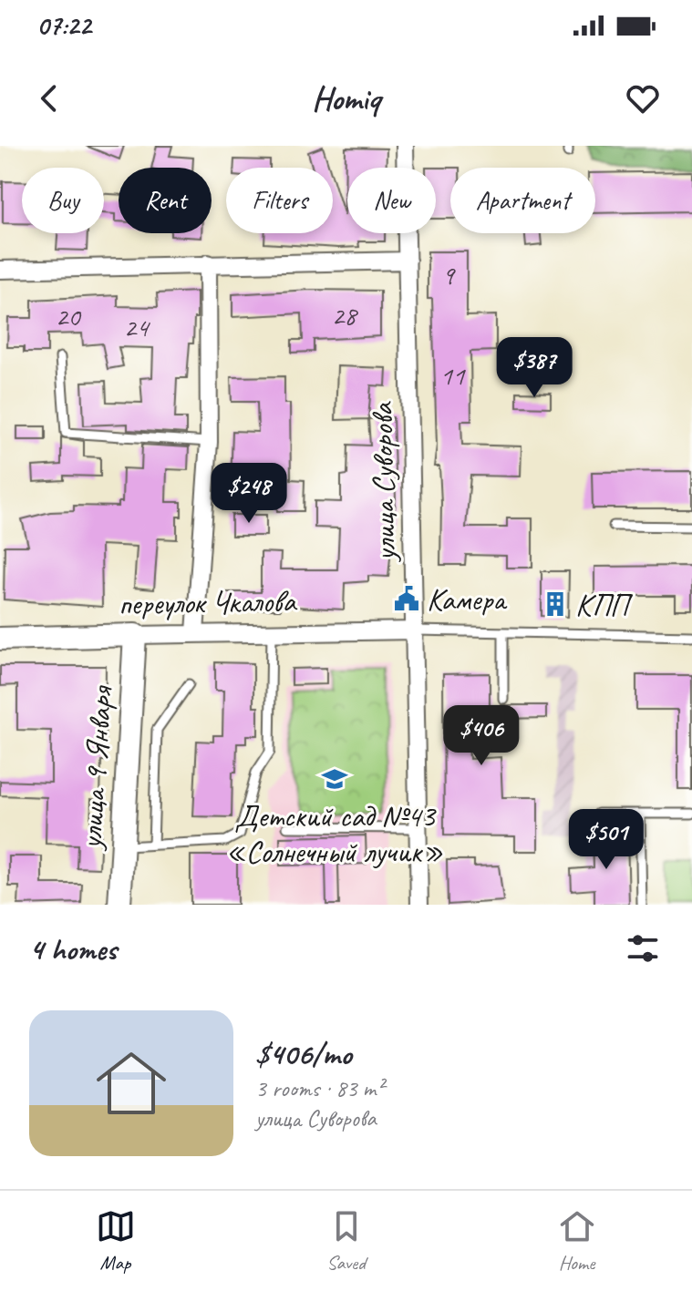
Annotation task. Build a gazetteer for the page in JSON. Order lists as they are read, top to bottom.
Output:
{
  "streets": {
    "street": ["улица Суворова", "переулок Чкалова", "улица 9 Января"]
  },
  "crossings": [
    ["улица Суворова", "переулок Чкалова"],
    ["переулок Чкалова", "улица 9 Января"]
  ],
  "places": {
    "public building": ["Камера"],
    "building": ["КПП"],
    "school or university": ["Детский сад №43 «Солнечный лучик»"]
  },
  "house_numbers": [
    "9",
    "28",
    "20",
    "24",
    "11"
  ],
  "page": {
    "status": "07:22",
    "header": "Homiq",
    "chip": [
      "Buy",
      "Rent",
      "Filters",
      "New",
      "Apartment"
    ],
    "price": [
      "$387",
      "$248",
      "$406",
      "$501"
    ],
    "heading": "4 homes",
    "list": [
      {
        "name": "$406/mo",
        "note": "3 rooms · 83 m² · улица Суворова"
      }
    ],
    "tabs": ["Map", "Saved", "Home"]
  }
}
